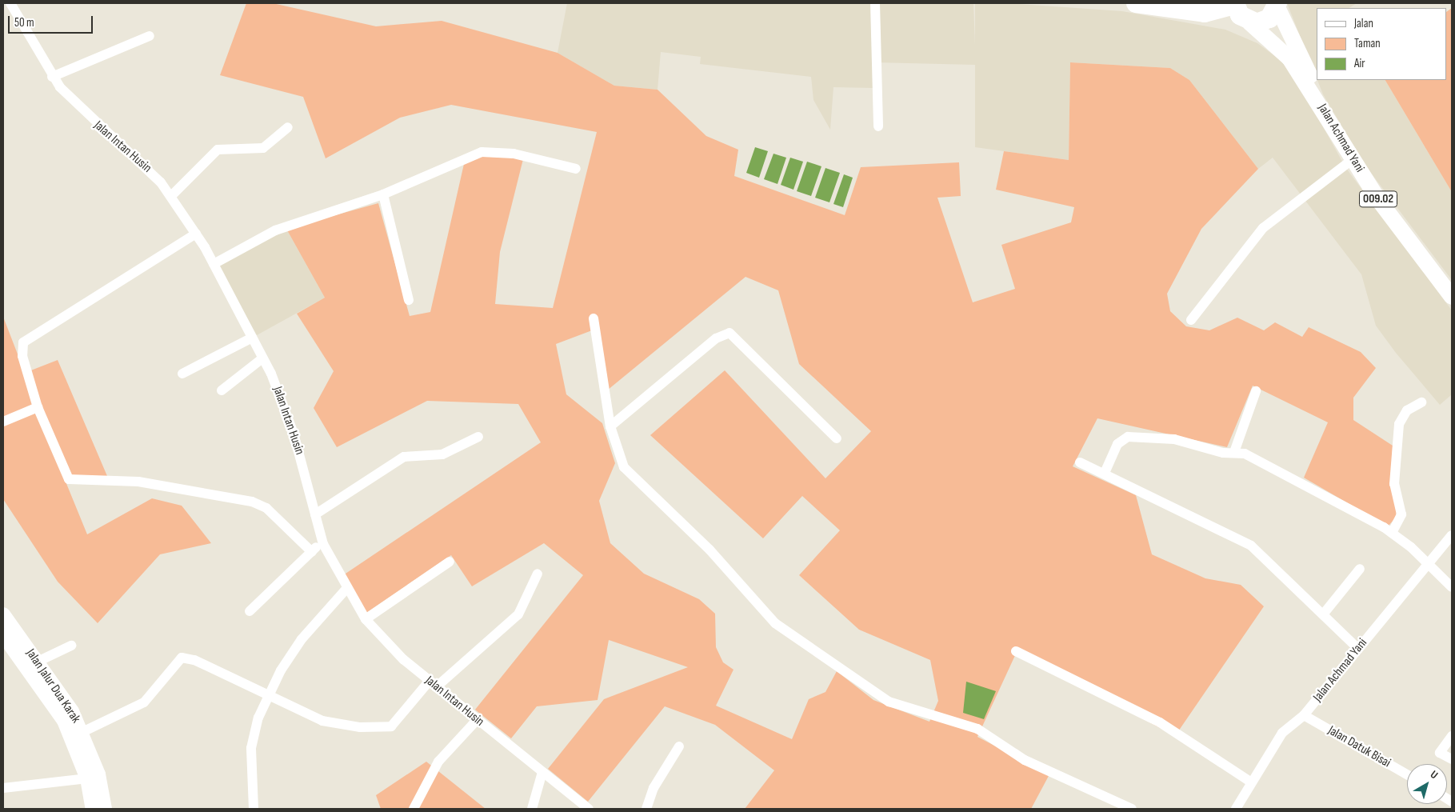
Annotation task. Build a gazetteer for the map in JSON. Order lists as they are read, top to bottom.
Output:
{
  "streets": {
    "main road": ["Jalan Achmad Yani", "009.02", "Jalan Jalur Dua Karak"],
    "street": ["Jalan Intan Husin", "Jalan Datuk Bisai"]
  },
  "crossings": [
    ["Jalan Achmad Yani", "Jalan Datuk Bisai"]
  ],
  "legend": ["Jalan", "Taman", "Air"],
  "scale_bar": "50 m",
  "north": "top right"
}
